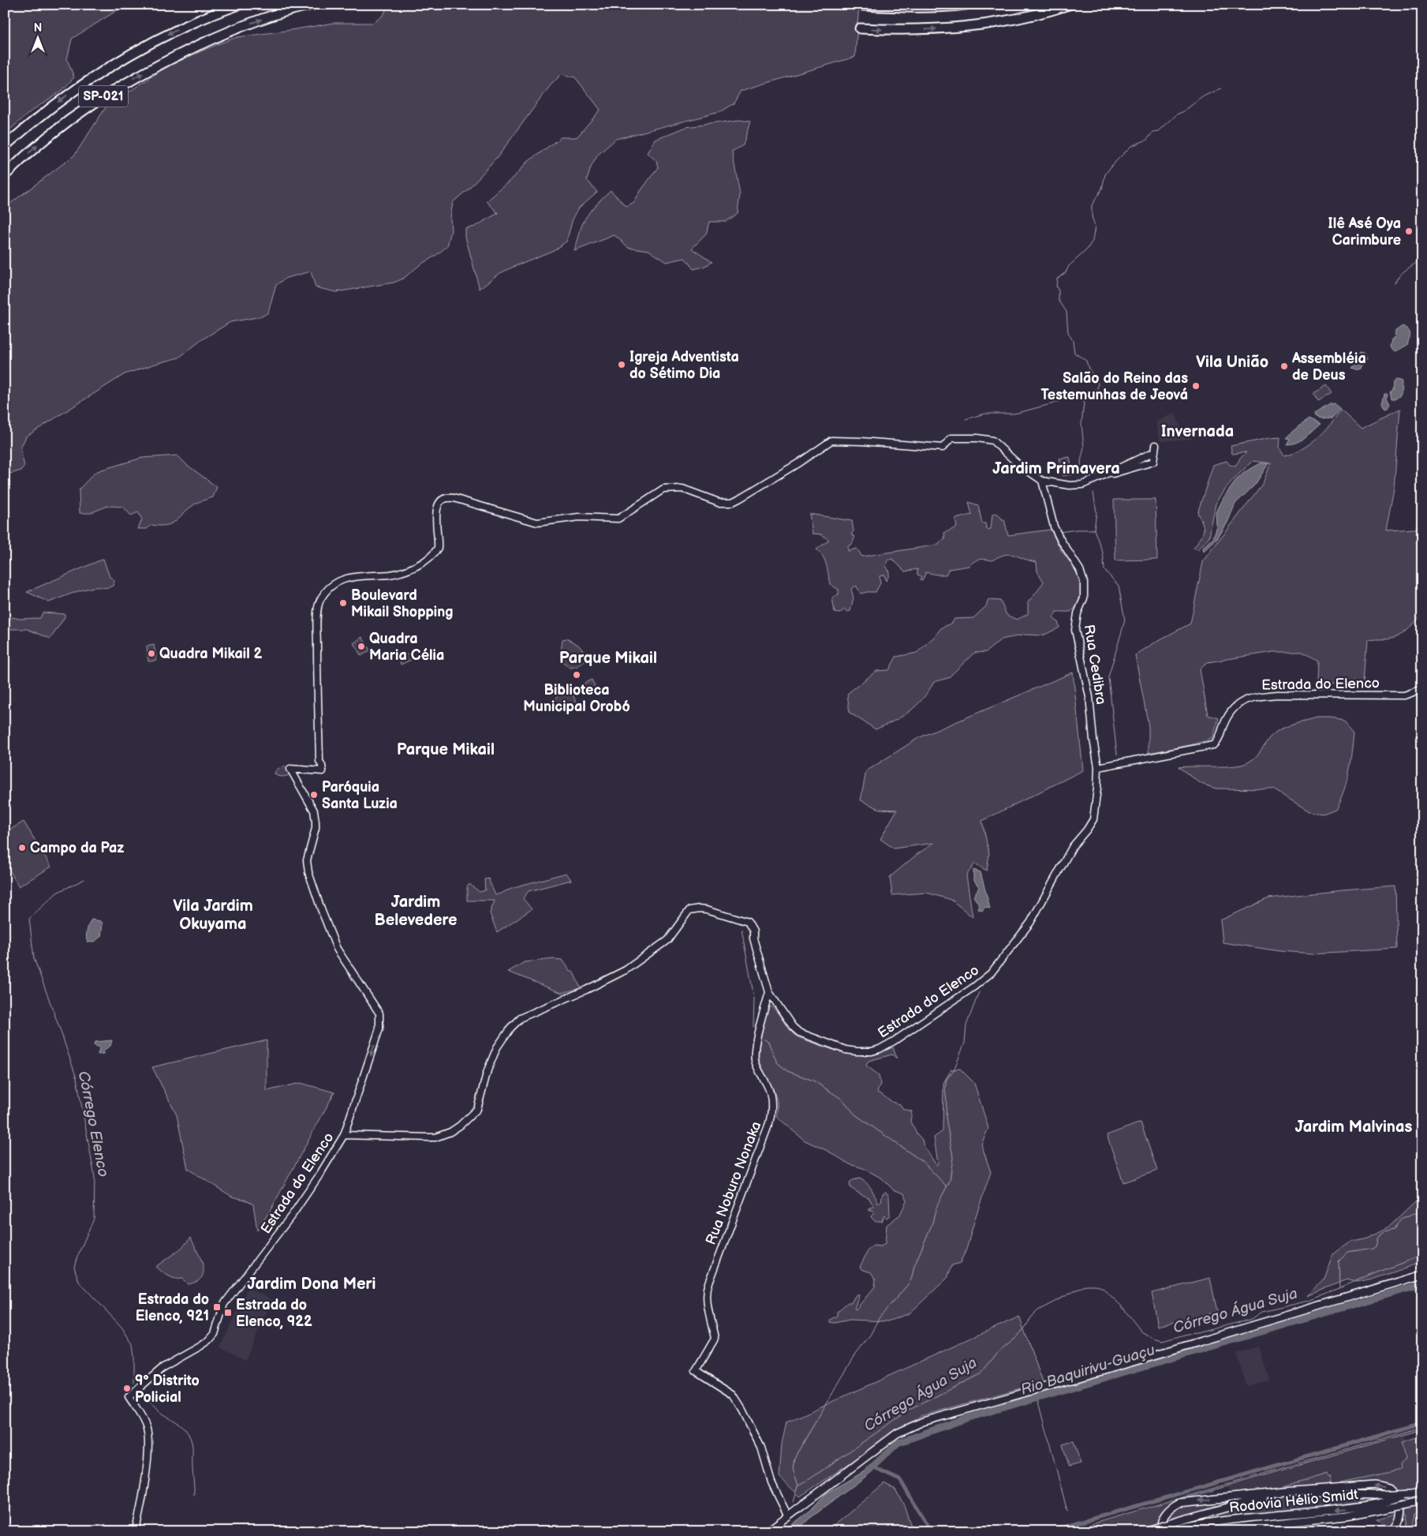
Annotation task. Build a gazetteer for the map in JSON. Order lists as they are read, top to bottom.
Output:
{
  "streets": {
    "highway": ["SP-021"],
    "main road": ["Rodovia Hélio Smidt"],
    "street": ["Rua Cedibra", "Estrada do Elenco", "Rua Noburo Nonaka"]
  },
  "crossings": [
    ["Rua Cedibra", "Estrada do Elenco"],
    ["Estrada do Elenco", "Rua Noburo Nonaka"]
  ],
  "districts": [
    "Vila União",
    "Invernada",
    "Jardim Primavera",
    "Parque Mikail",
    "Parque Mikail",
    "Jardim Belevedere",
    "Vila Jardim Okuyama",
    "Jardim Malvinas",
    "Jardim Dona Meri"
  ],
  "water": ["Córrego Elenco", "Córrego Água Suja", "Rio Baquirivu-Guaçu"],
  "places": {
    "other": [
      "Ilê Asé Oya Carimbure",
      "Igreja Adventista do Sétimo Dia",
      "Assembléia de Deus",
      "Salão do Reino das Testemunhas de Jeová",
      "Boulevard Mikail Shopping",
      "Quadra Maria Célia",
      "Quadra Mikail 2",
      "Biblioteca Municipal Orobó",
      "Paróquia Santa Luzia",
      "Campo da Paz",
      "9º Distrito Policial"
    ],
    "transit": ["Estrada do Elenco, 921", "Estrada do Elenco, 922"]
  },
  "north": "top"
}
